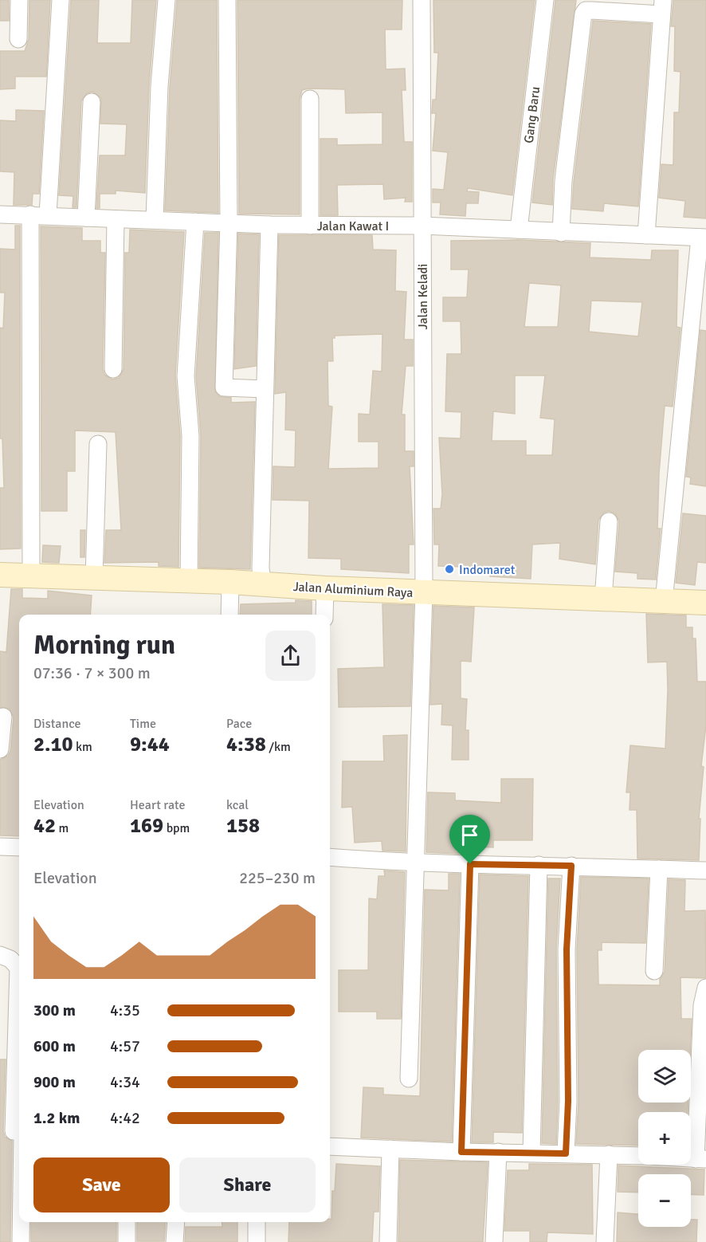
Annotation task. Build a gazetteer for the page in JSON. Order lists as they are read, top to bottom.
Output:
{
  "streets": {
    "main road": ["Jalan Aluminium Raya"],
    "street": ["Gang Baru", "Jalan Kawat I", "Jalan Keladi"]
  },
  "crossings": [
    ["Gang Baru", "Jalan Kawat I"],
    ["Jalan Kawat I", "Jalan Keladi"],
    ["Jalan Keladi", "Jalan Aluminium Raya"]
  ],
  "places": ["Indomaret"],
  "page": {
    "heading": ["Morning run", "07:36 · 7 × 300 m"],
    "stats": [
      ["Distance", "2.10 km"],
      ["Time", "9:44"],
      ["Pace", "4:38 /km"],
      ["Elevation", "42 m"],
      ["Heart rate", "169 bpm"],
      ["kcal", "158"]
    ],
    "chart": ["Elevation", "225–230 m"],
    "list": [
      {
        "name": "300 m",
        "note": "4:35"
      },
      {
        "name": "600 m",
        "note": "4:57"
      },
      {
        "name": "900 m",
        "note": "4:34"
      },
      {
        "name": "1.2 km",
        "note": "4:42"
      }
    ],
    "map_buttons": ["+", "−"],
    "buttons": ["Save", "Share"]
  }
}
